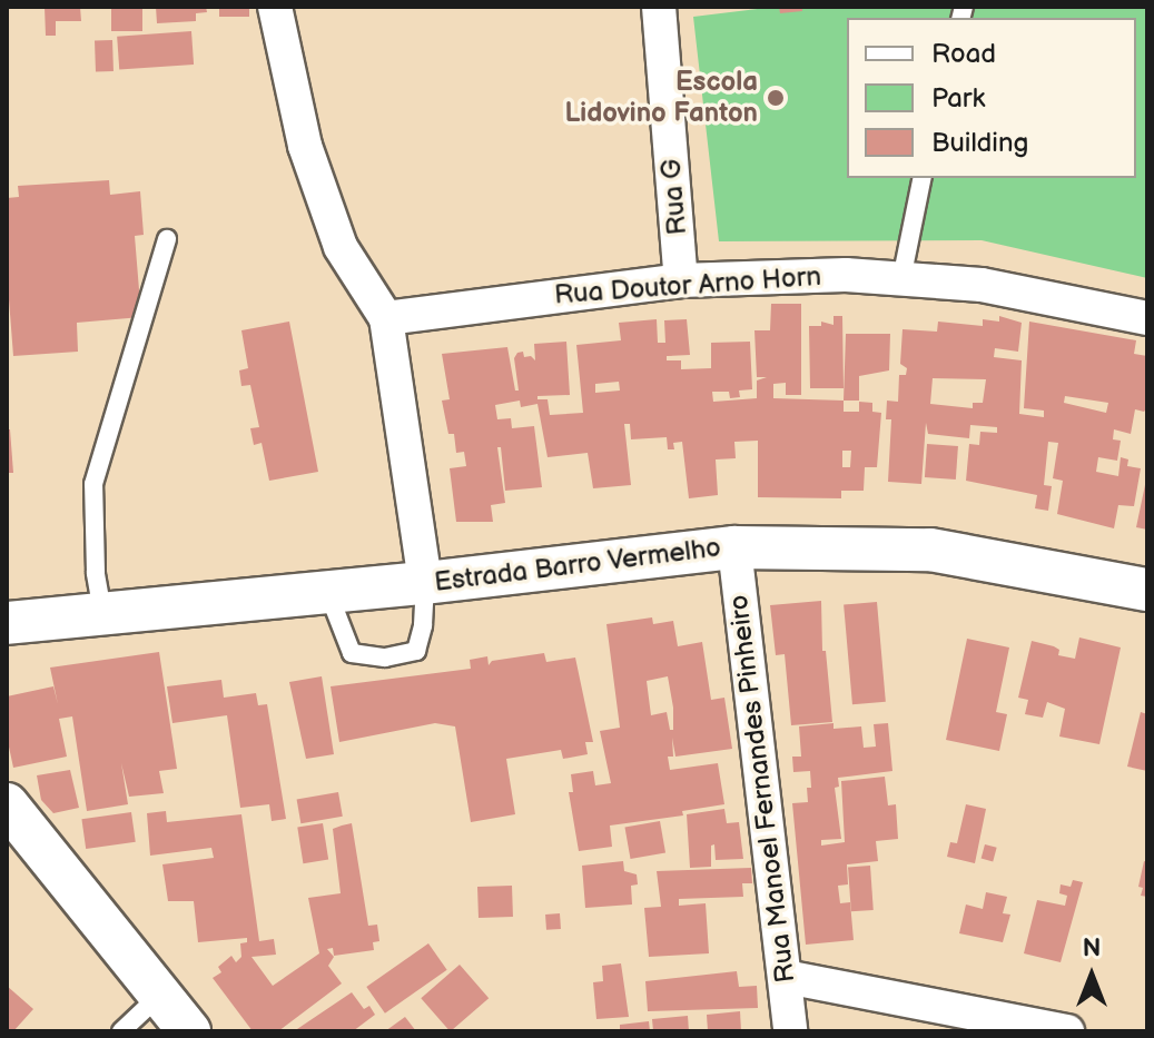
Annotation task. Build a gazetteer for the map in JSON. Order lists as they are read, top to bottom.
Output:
{
  "streets": {
    "street": [
      "Rua G",
      "Rua Doutor Arno Horn",
      "Estrada Barro Vermelho",
      "Rua Manoel Fernandes Pinheiro"
    ]
  },
  "crossings": [
    ["Rua G", "Rua Doutor Arno Horn"],
    ["Estrada Barro Vermelho", "Rua Manoel Fernandes Pinheiro"]
  ],
  "places": ["Escola Lidovino Fanton"],
  "legend": ["Road", "Park", "Building"],
  "north": "top"
}
